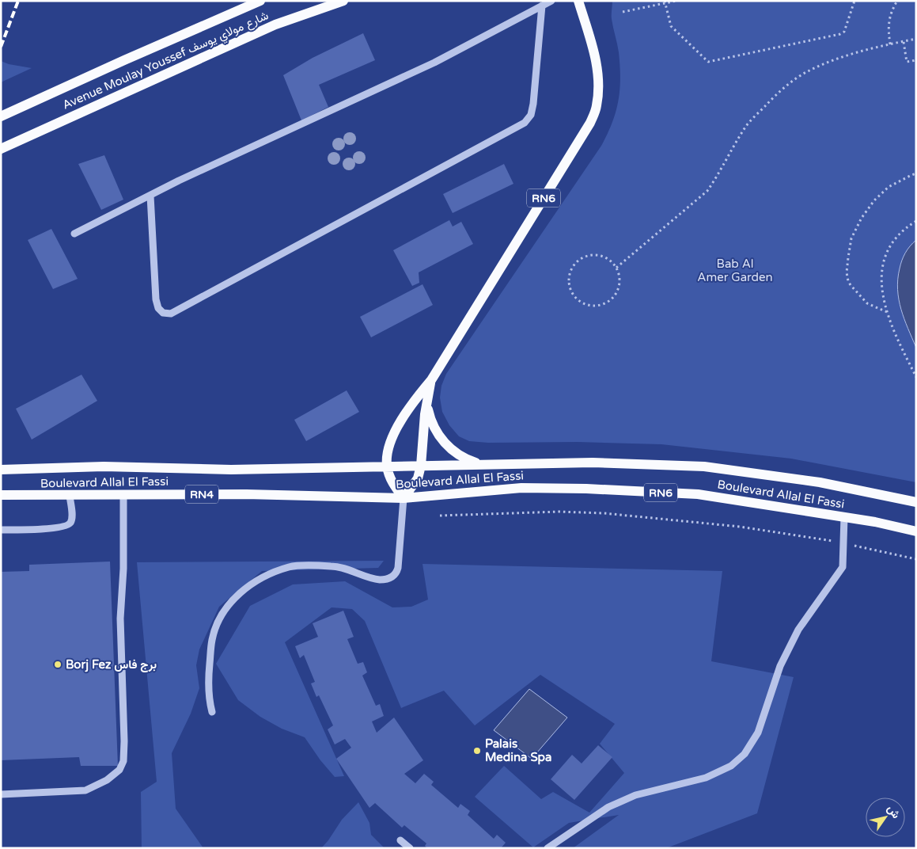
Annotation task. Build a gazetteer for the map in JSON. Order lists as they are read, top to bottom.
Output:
{
  "streets": {
    "main road": [
      "Avenue Moulay Youssef شارع مولاي يوسف",
      "RN6",
      "Boulevard Allal El Fassi",
      "RN4"
    ]
  },
  "crossings": [
    ["RN6", "Boulevard Allal El Fassi"]
  ],
  "parks": ["Bab Al Amer Garden"],
  "places": ["Borj Fez برج فاس", "Palais Medina Spa"],
  "north": "top right"
}
